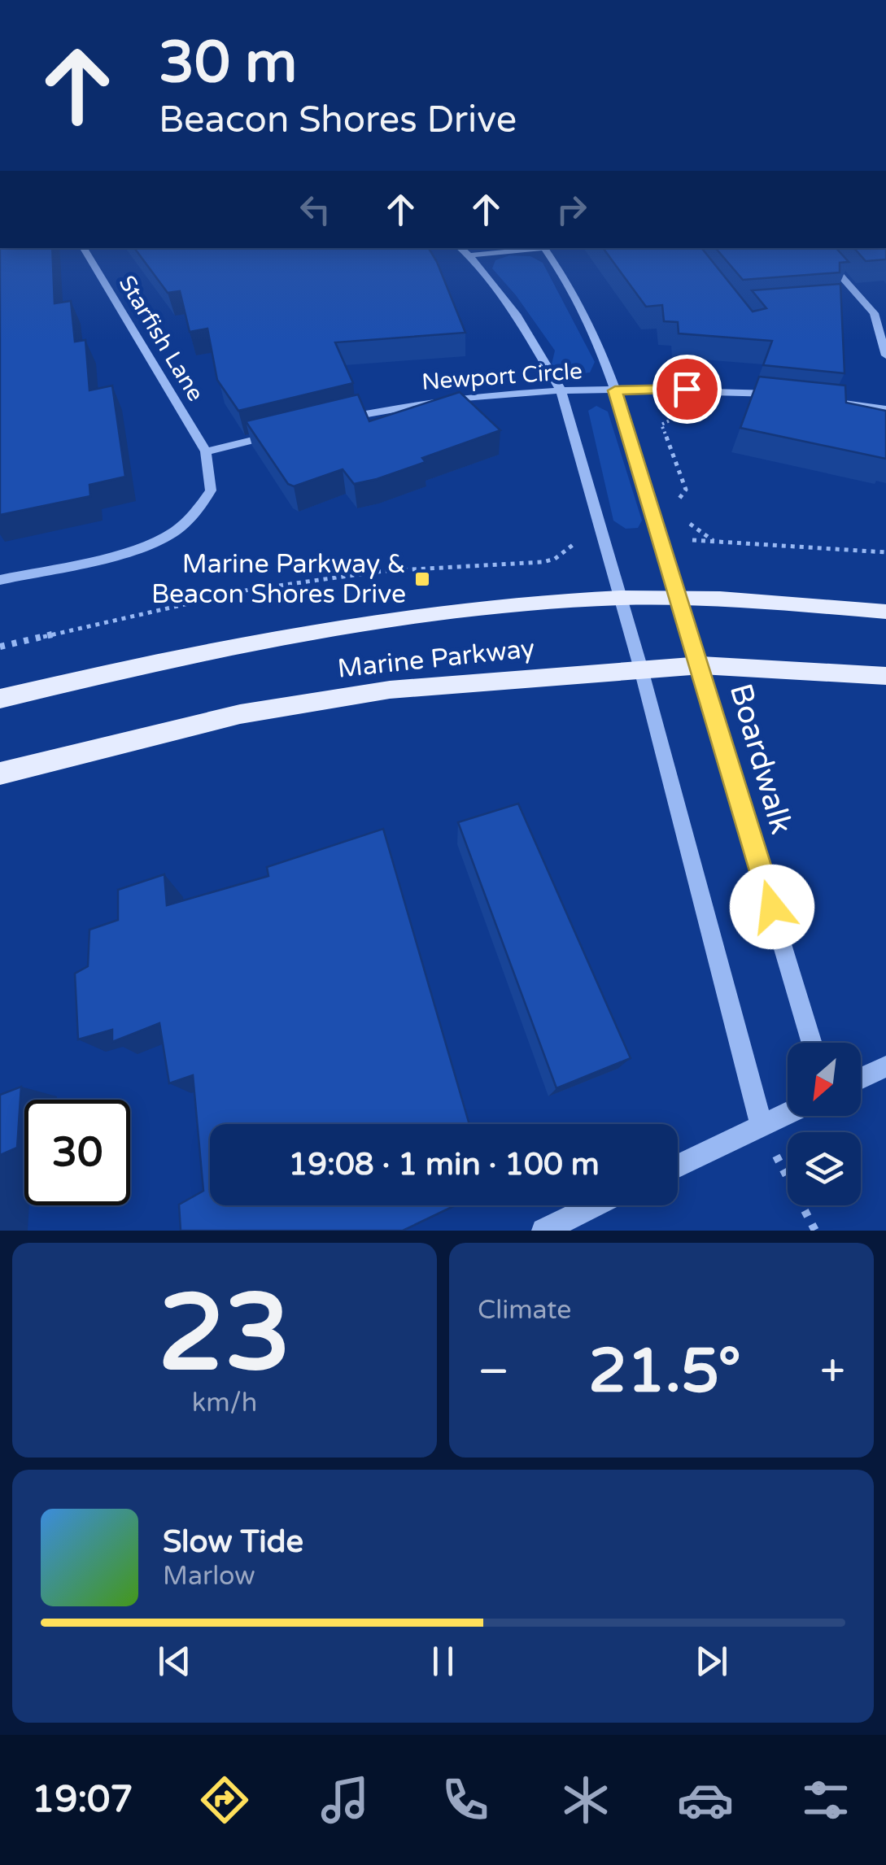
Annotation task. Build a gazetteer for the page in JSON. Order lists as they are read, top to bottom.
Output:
{
  "streets": {
    "main road": ["Marine Parkway"],
    "street": ["Starfish Lane", "Newport Circle", "Boardwalk"]
  },
  "crossings": [
    ["Newport Circle", "Boardwalk"],
    ["Marine Parkway", "Boardwalk"]
  ],
  "places": {
    "transit": ["Marine Parkway & Beacon Shores Drive"]
  },
  "north": "bottom left",
  "page": {
    "turn": ["30 m", "Beacon Shores Drive"],
    "limit": "30",
    "trip": "19:08 · 1 min · 100 m",
    "tile": [
      ["23", "km/h"],
      "Climate"
    ],
    "heat": ["−", "21.5°", "+"],
    "song": ["Slow Tide", "Marlow"],
    "tabs": "19:07"
  }
}
